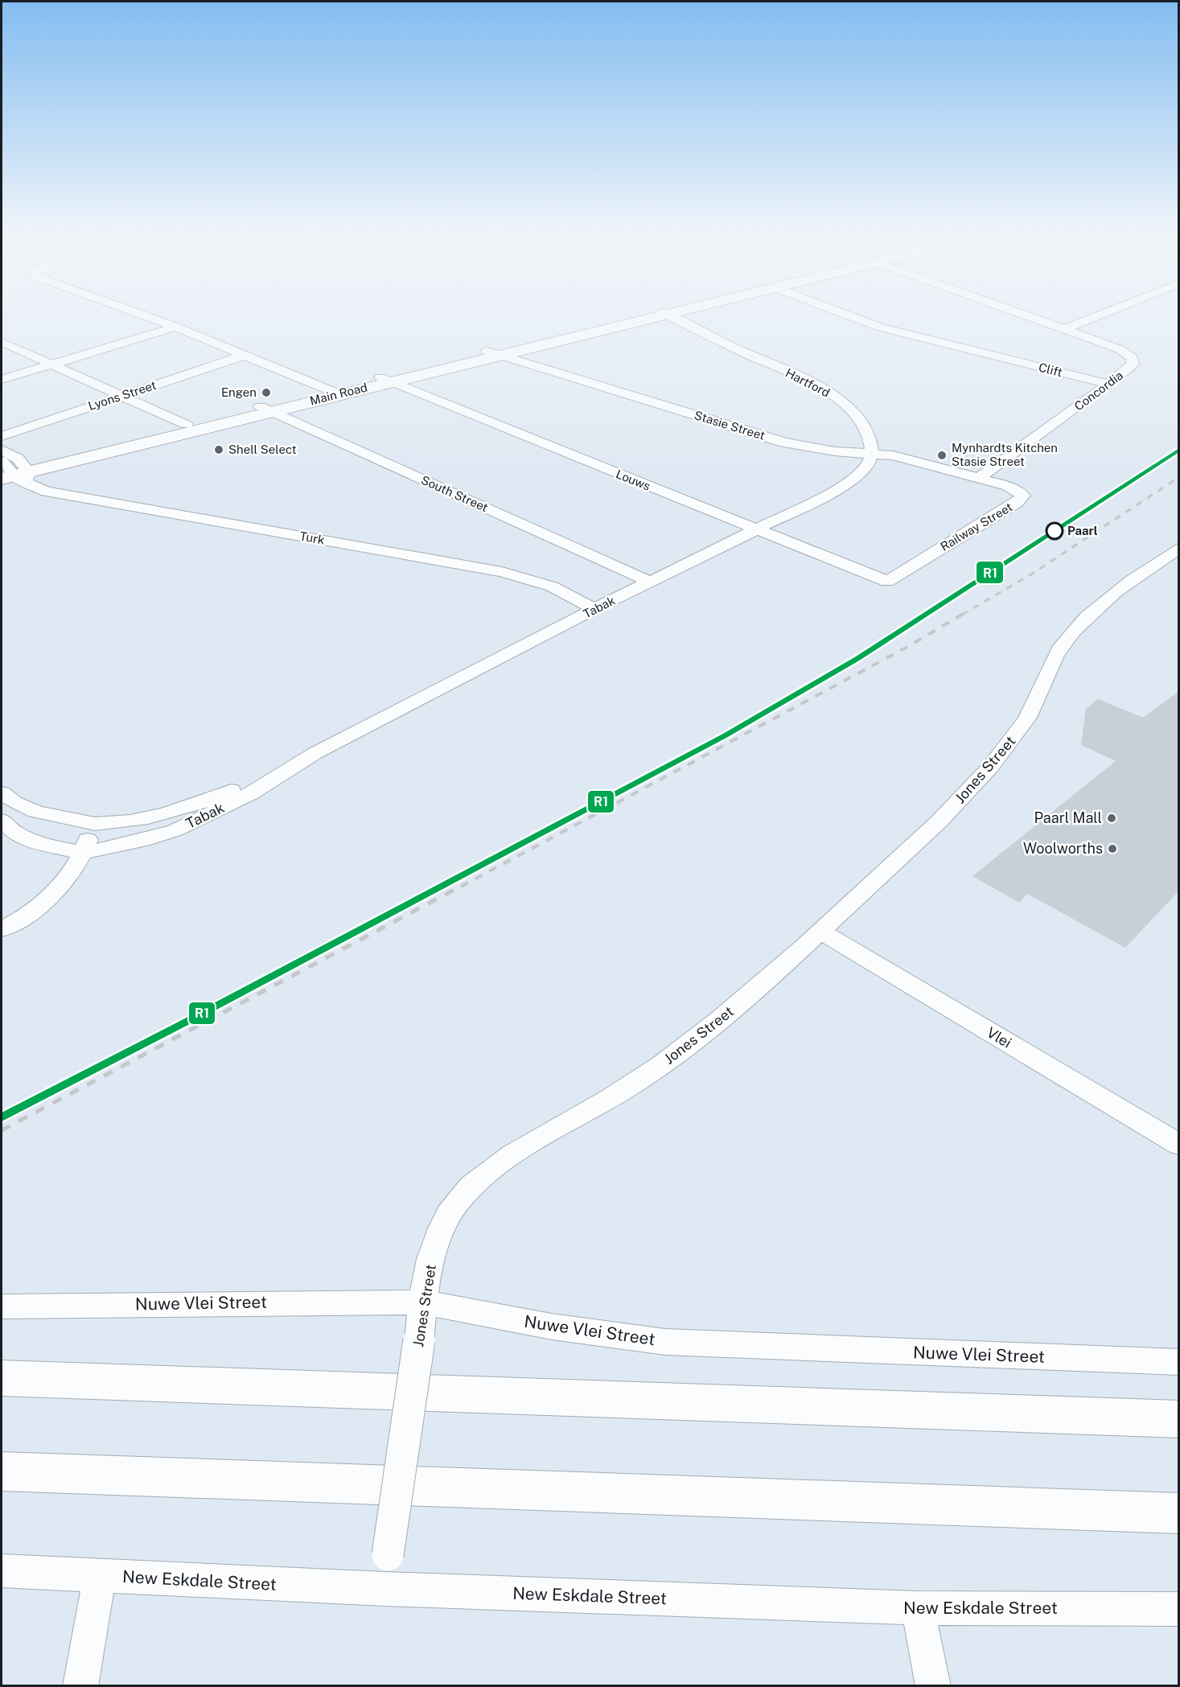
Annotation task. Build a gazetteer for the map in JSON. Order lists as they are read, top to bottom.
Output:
{
  "streets": {
    "main road": ["Main Road"],
    "street": [
      "Clift",
      "Hartford",
      "Concordia",
      "Lyons Street",
      "Stasie Street",
      "Louws",
      "South Street",
      "Railway Street",
      "Turk",
      "Tabak",
      "Jones Street",
      "Vlei",
      "Nuwe Vlei Street",
      "New Eskdale Street"
    ]
  },
  "crossings": [
    ["Clift", "Concordia"],
    ["Hartford", "Stasie Street"],
    ["Hartford", "Tabak"],
    ["Concordia", "Stasie Street"],
    ["Concordia", "Railway Street"],
    ["Main Road", "Stasie Street"],
    ["Main Road", "Louws"],
    ["Main Road", "South Street"],
    ["Main Road", "Turk"],
    ["Stasie Street", "Railway Street"],
    ["Stasie Street", "Tabak"],
    ["Louws", "Railway Street"],
    ["Louws", "Tabak"],
    ["South Street", "Tabak"],
    ["Turk", "Tabak"],
    ["Jones Street", "Vlei"],
    ["Jones Street", "Nuwe Vlei Street"],
    ["Jones Street", "New Eskdale Street"]
  ],
  "places": [
    "Engen",
    "Shell Select",
    "Mynhardts Kitchen Stasie Street",
    "Paarl",
    "Paarl Mall",
    "Woolworths"
  ],
  "lines": ["transit line R1"]
}
